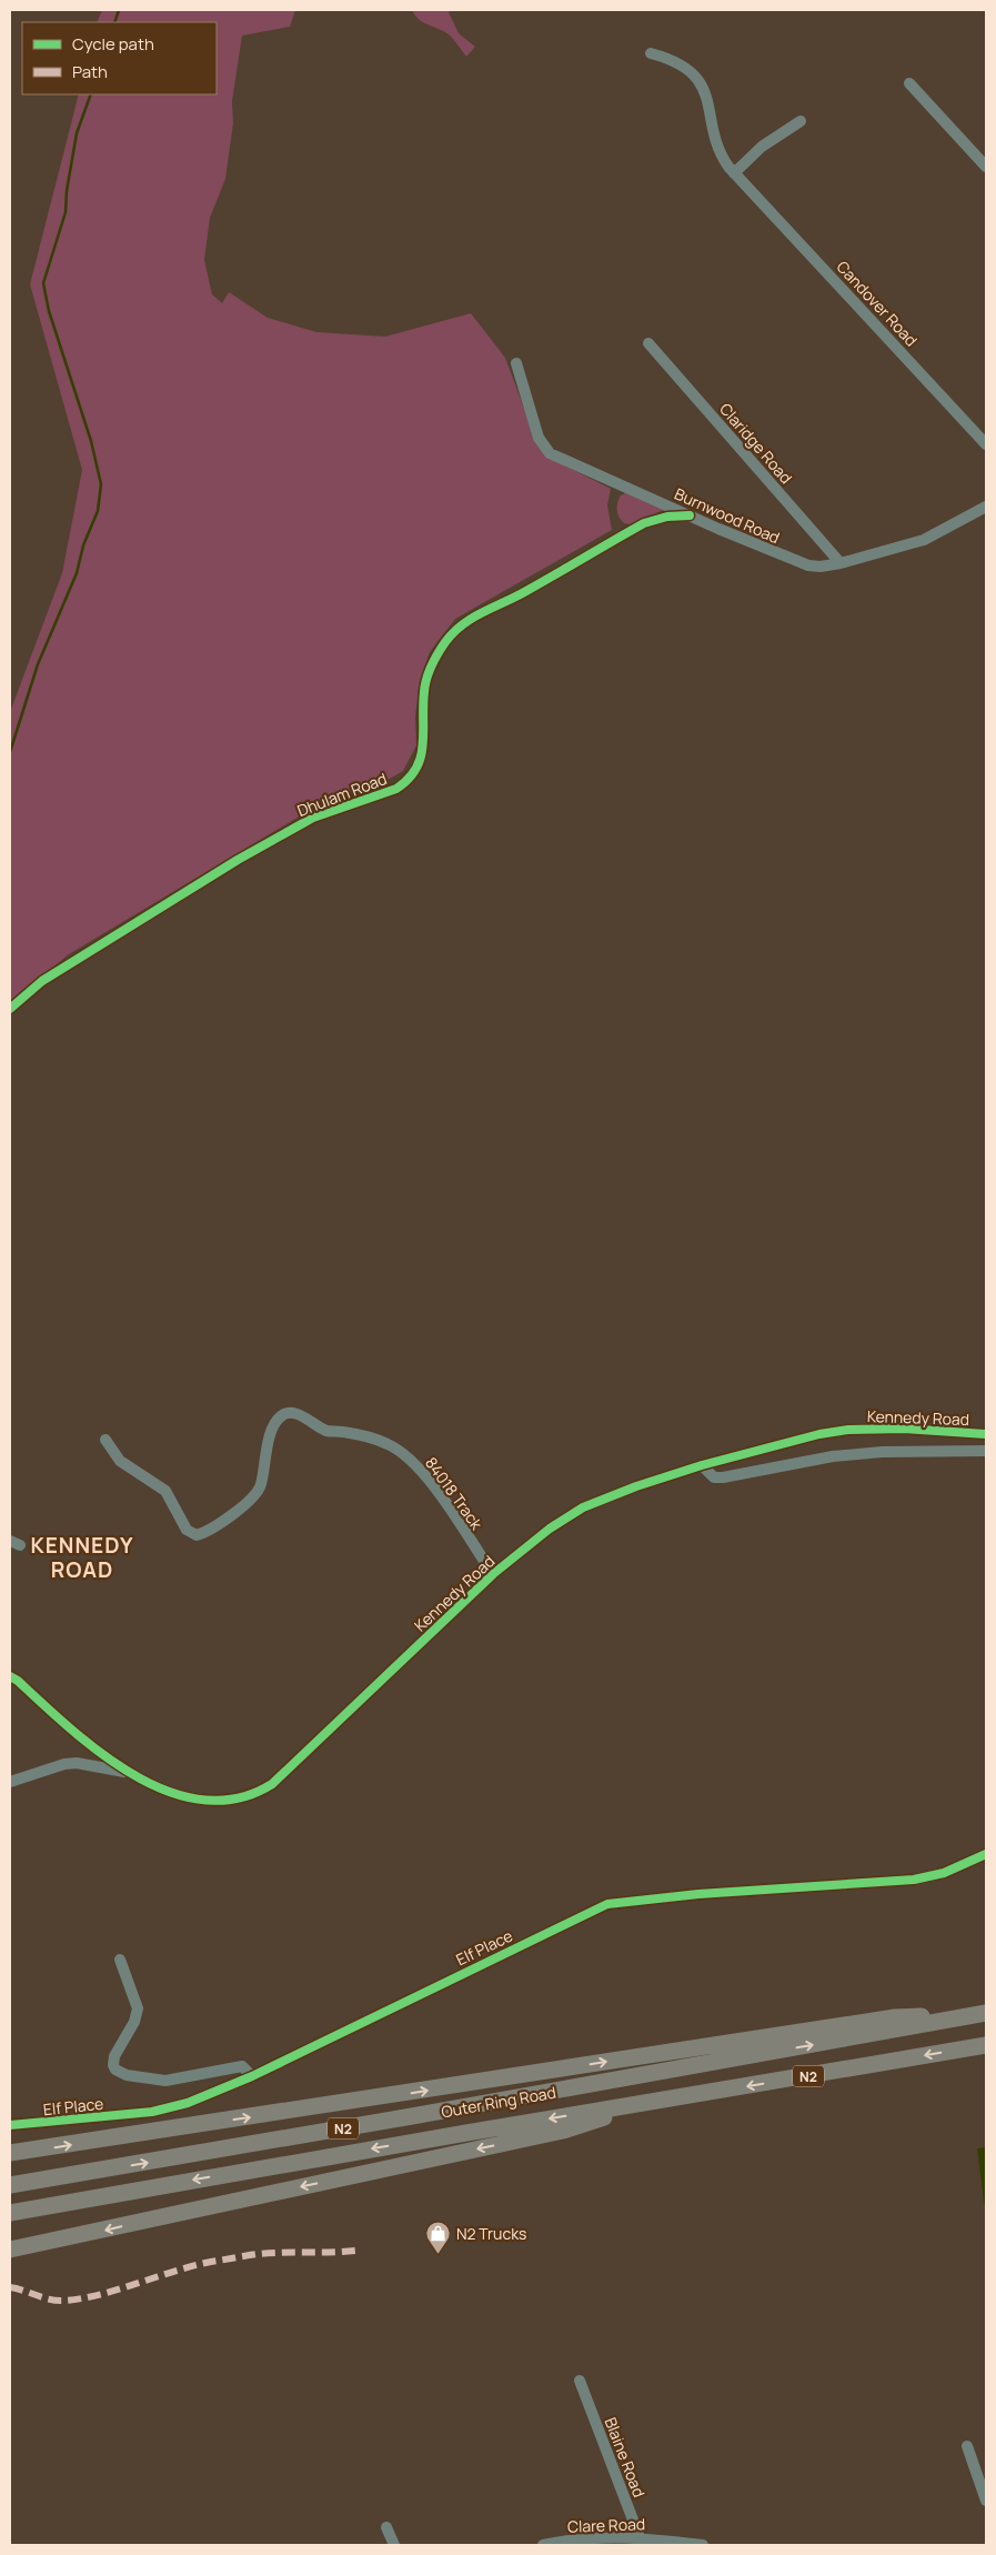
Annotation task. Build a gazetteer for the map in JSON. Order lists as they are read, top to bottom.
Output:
{
  "streets": {
    "highway": ["N2", "Outer Ring Road"],
    "street": [
      "Candover Road",
      "Claridge Road",
      "Burnwood Road",
      "Dhulam Road",
      "Kennedy Road",
      "84018 Track",
      "Elf Place",
      "Blaine Road",
      "Clare Road"
    ]
  },
  "crossings": [
    ["Claridge Road", "Burnwood Road"],
    ["Burnwood Road", "Dhulam Road"],
    ["Kennedy Road", "84018 Track"],
    ["Blaine Road", "Clare Road"]
  ],
  "districts": ["KENNEDY ROAD"],
  "places": {
    "shop": ["N2 Trucks"]
  },
  "legend": ["Cycle path", "Path"]
}
